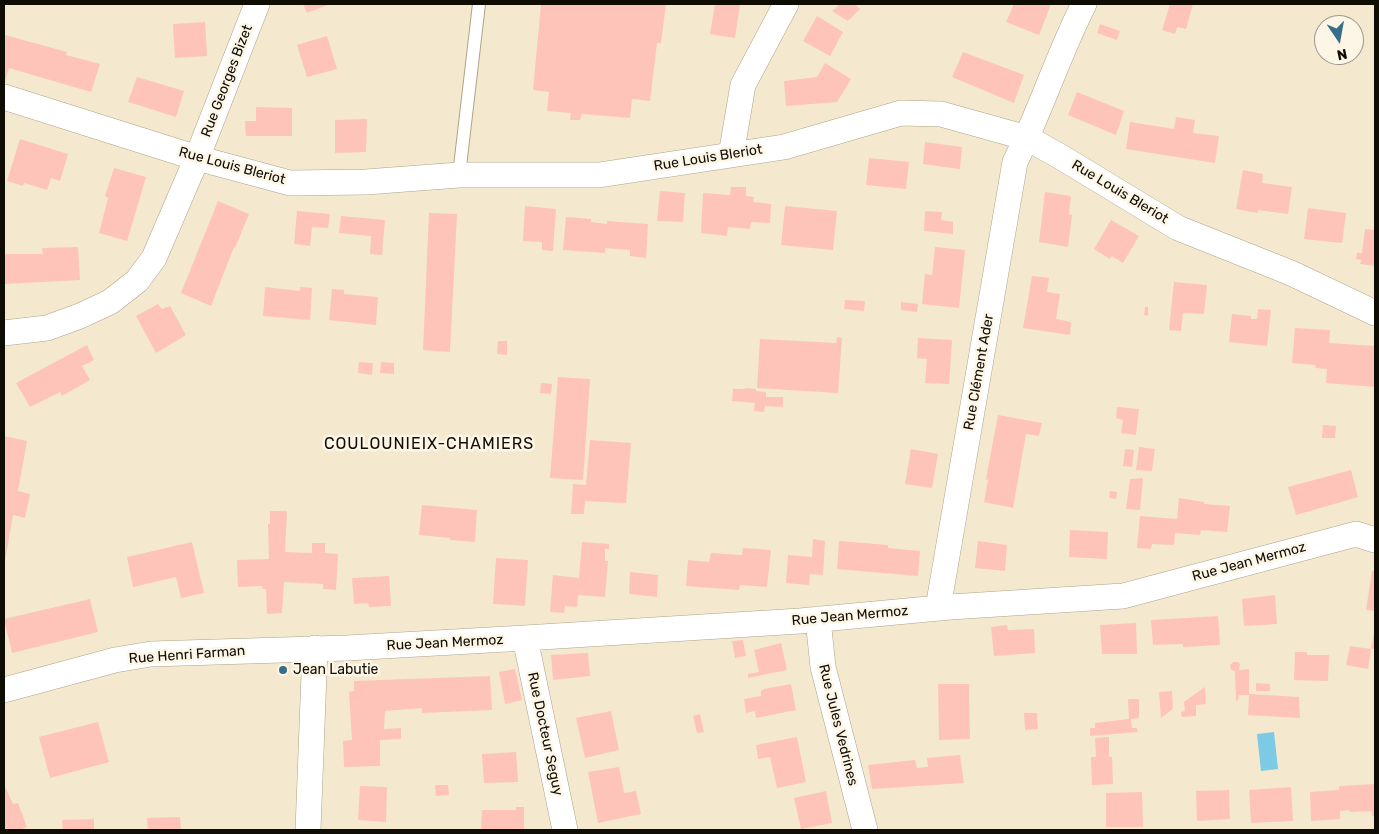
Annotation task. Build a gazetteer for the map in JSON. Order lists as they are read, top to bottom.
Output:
{
  "streets": {
    "street": [
      "Rue Georges Bizet",
      "Rue Louis Bleriot",
      "Rue Clément Ader",
      "Rue Jean Mermoz",
      "Rue Henri Farman",
      "Rue Jules Vedrines",
      "Rue Docteur Seguy"
    ]
  },
  "crossings": [
    ["Rue Georges Bizet", "Rue Louis Bleriot"],
    ["Rue Louis Bleriot", "Rue Clément Ader"],
    ["Rue Clément Ader", "Rue Jean Mermoz"],
    ["Rue Jean Mermoz", "Rue Henri Farman"],
    ["Rue Jean Mermoz", "Rue Jules Vedrines"],
    ["Rue Jean Mermoz", "Rue Docteur Seguy"]
  ],
  "districts": ["COULOUNIEIX-CHAMIERS"],
  "places": ["Jean Labutie"],
  "north": "bottom"
}
